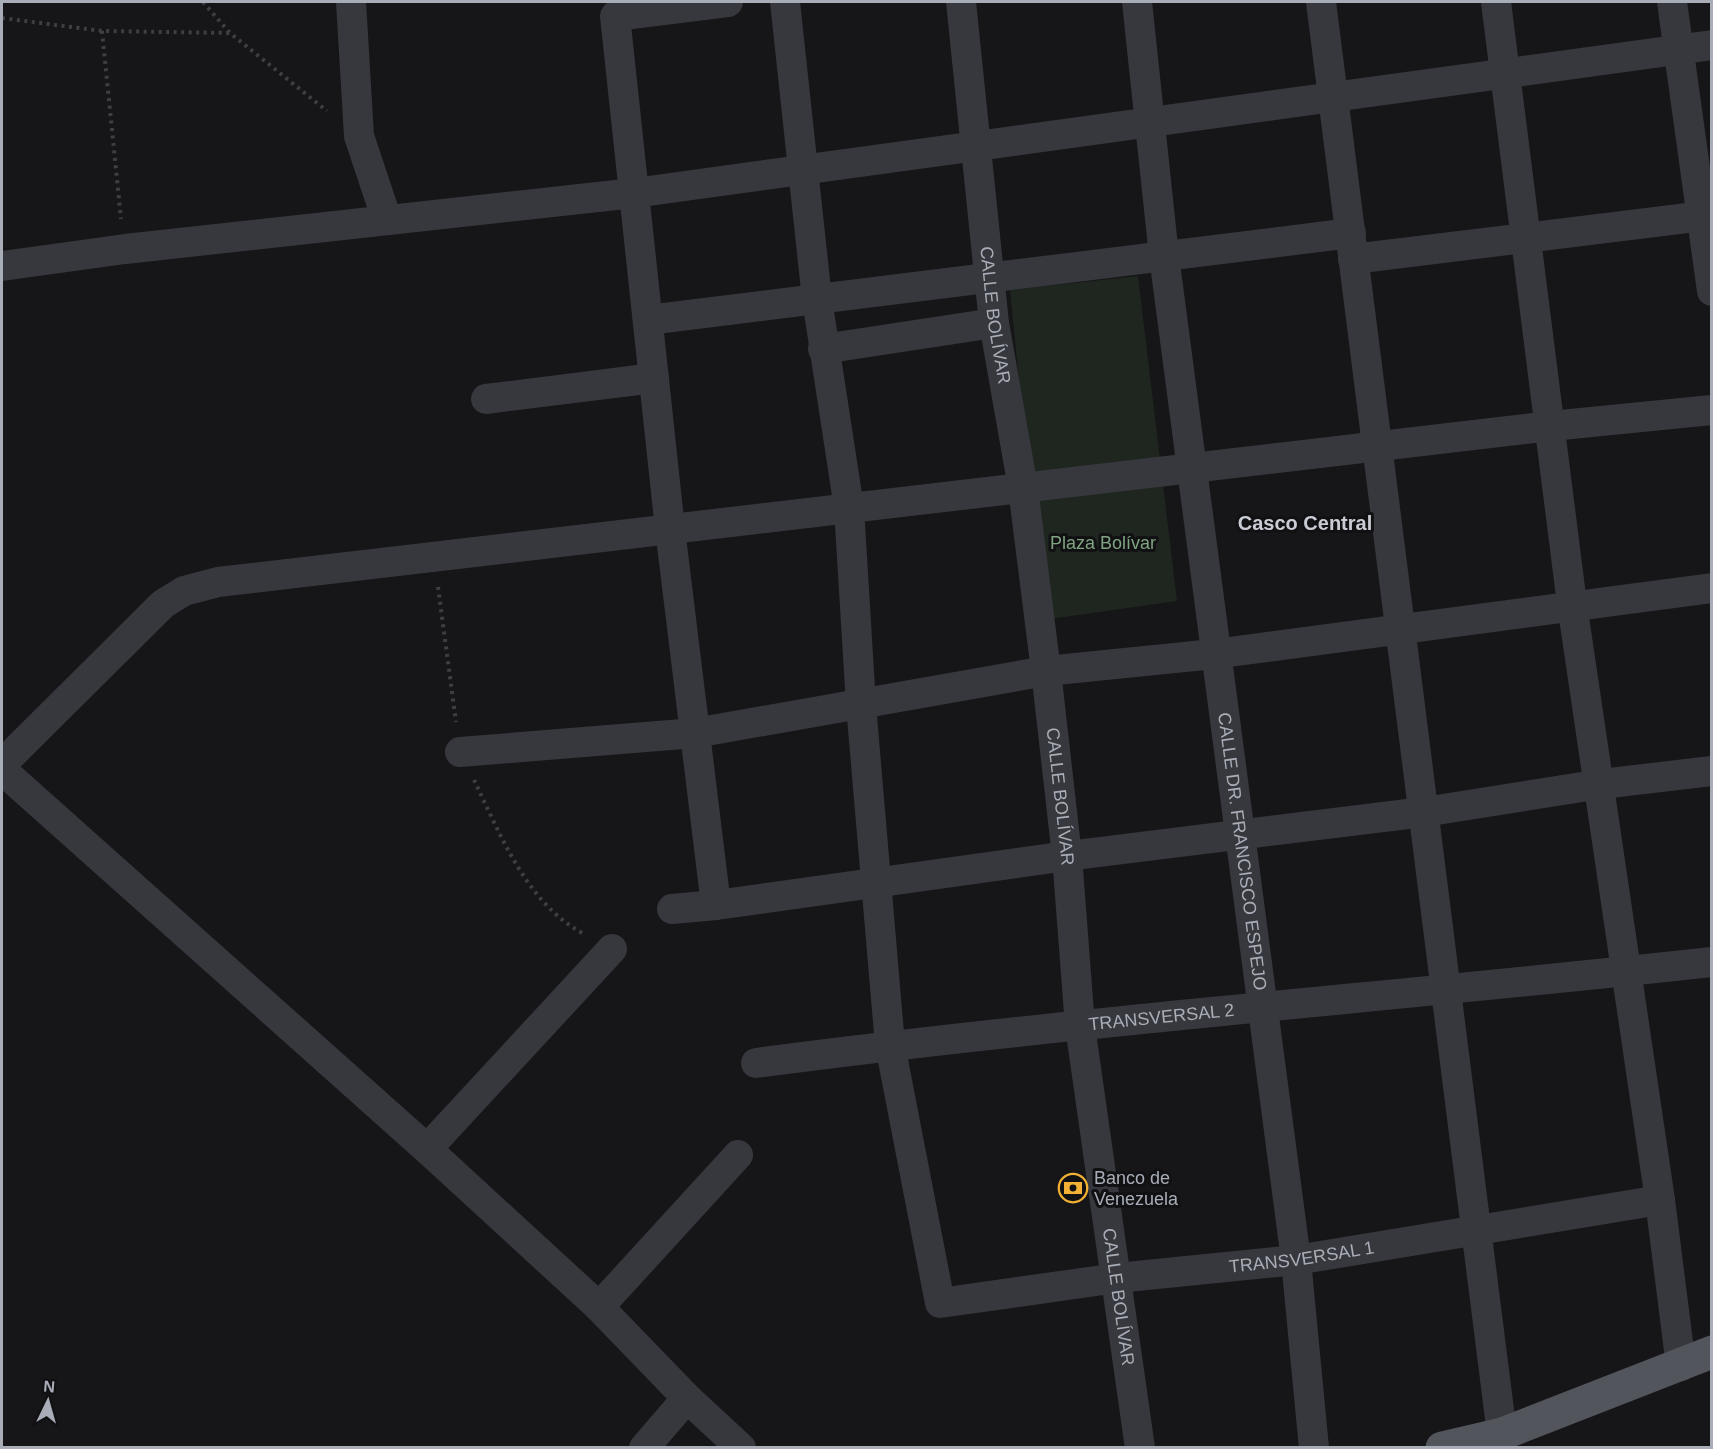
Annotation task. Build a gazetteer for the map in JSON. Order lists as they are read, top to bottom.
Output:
{
  "streets": {
    "street": [
      "CALLE BOLÍVAR",
      "CALLE DR. FRANCISCO ESPEJO",
      "TRANSVERSAL 2",
      "TRANSVERSAL 1"
    ]
  },
  "crossings": [
    ["CALLE BOLÍVAR", "TRANSVERSAL 2"],
    ["CALLE BOLÍVAR", "TRANSVERSAL 1"],
    ["CALLE DR. FRANCISCO ESPEJO", "TRANSVERSAL 2"],
    ["CALLE DR. FRANCISCO ESPEJO", "TRANSVERSAL 1"],
    ["TRANSVERSAL 2", "TRANSVERSAL 1"]
  ],
  "districts": ["Casco Central"],
  "parks": ["Plaza Bolívar"],
  "places": {
    "bank": ["Banco de Venezuela"]
  },
  "north": "top"
}
